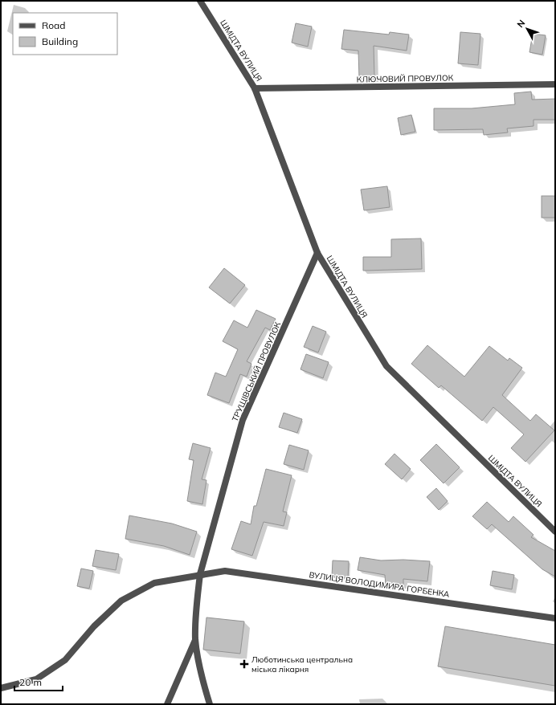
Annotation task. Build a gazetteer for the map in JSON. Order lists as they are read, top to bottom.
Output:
{
  "streets": {
    "street": [
      "ШМІДТА ВУЛИЦЯ",
      "КЛЮЧОВИЙ ПРОВУЛОК",
      "ТРУЩІВСЬКИЙ ПРОВУЛОК",
      "ВУЛИЦЯ ВОЛОДИМИРА ГОРБЕНКА"
    ]
  },
  "crossings": [
    ["ШМІДТА ВУЛИЦЯ", "КЛЮЧОВИЙ ПРОВУЛОК"],
    ["ШМІДТА ВУЛИЦЯ", "ТРУЩІВСЬКИЙ ПРОВУЛОК"],
    ["ТРУЩІВСЬКИЙ ПРОВУЛОК", "ВУЛИЦЯ ВОЛОДИМИРА ГОРБЕНКА"]
  ],
  "places": {
    "health": ["Люботинська центральна міська лікарня"]
  },
  "legend": ["Road", "Building"],
  "scale_bar": "20 m",
  "north": "top left"
}
